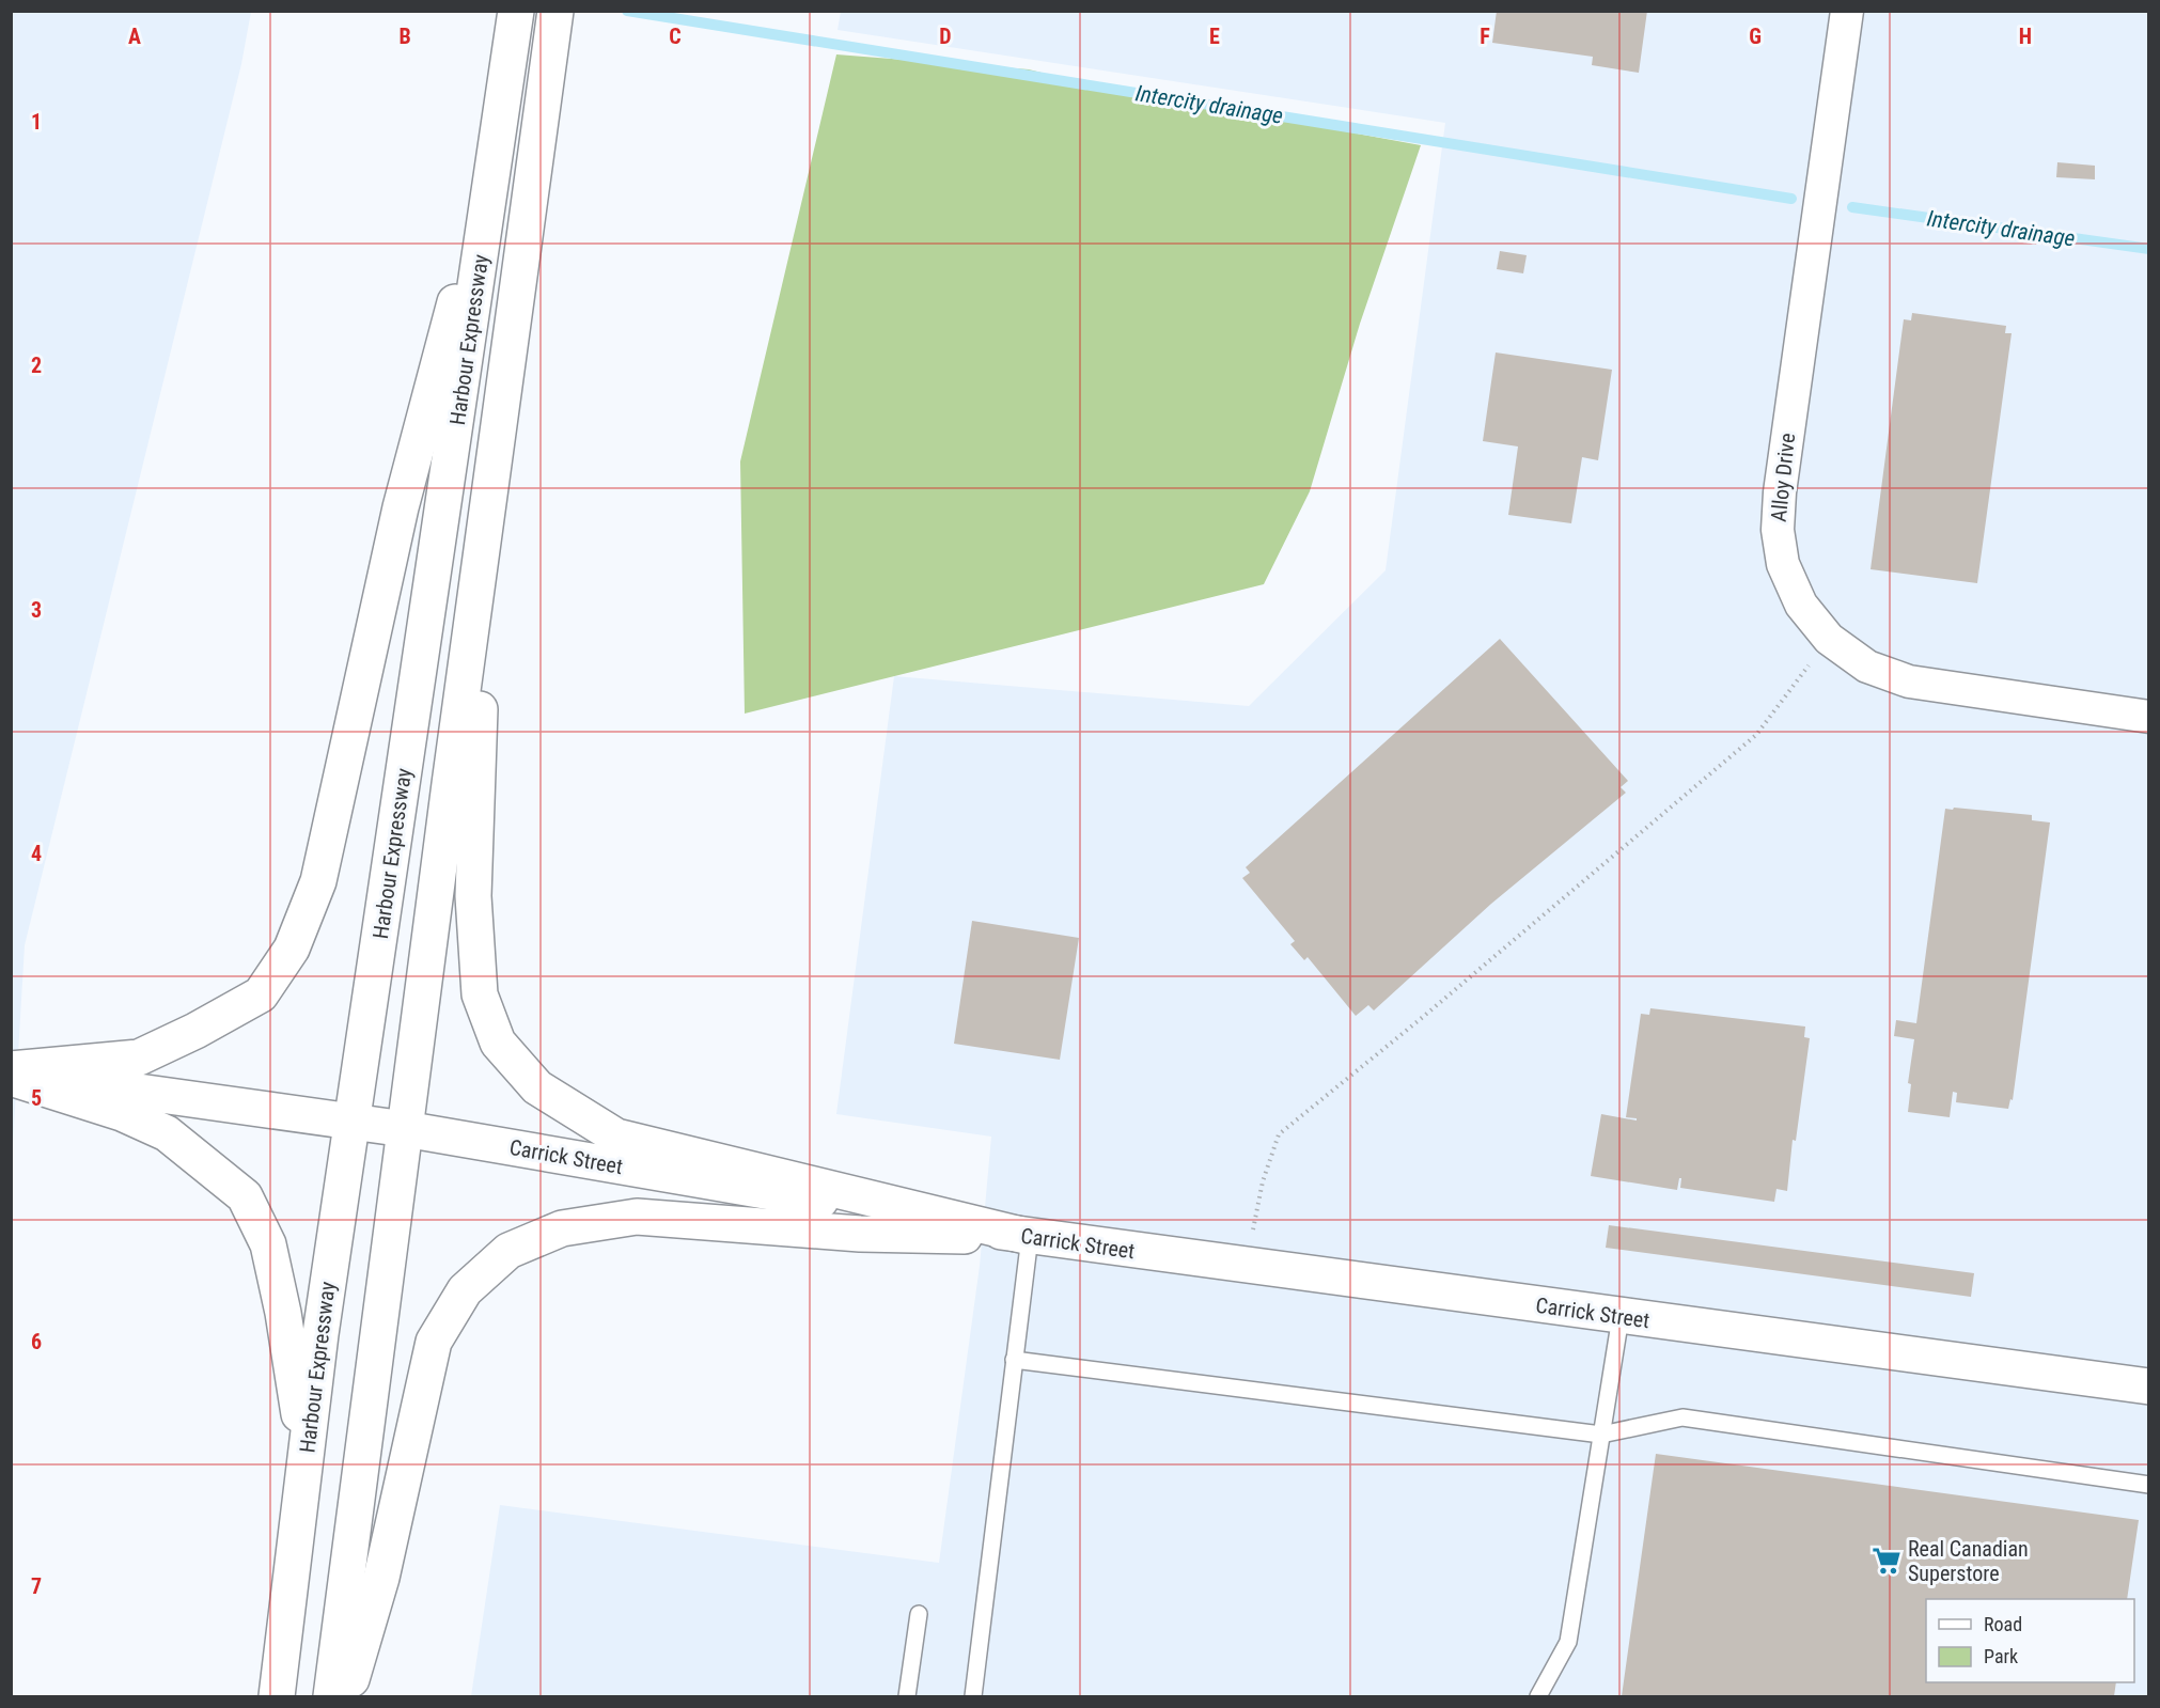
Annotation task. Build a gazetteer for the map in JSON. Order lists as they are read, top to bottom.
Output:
{
  "streets": {
    "main road": ["Harbour Expressway", "Carrick Street"],
    "street": ["Alloy Drive"]
  },
  "crossings": [
    ["Harbour Expressway", "Carrick Street"]
  ],
  "water": ["Intercity drainage"],
  "places": {
    "supermarket": ["Real Canadian Superstore"]
  },
  "legend": ["Road", "Park"],
  "grid": {
    "columns": [
      "A",
      "B",
      "C",
      "D",
      "E",
      "F",
      "G",
      "H"
    ],
    "rows": [
      "1",
      "2",
      "3",
      "4",
      "5",
      "6",
      "7"
    ]
  }
}
